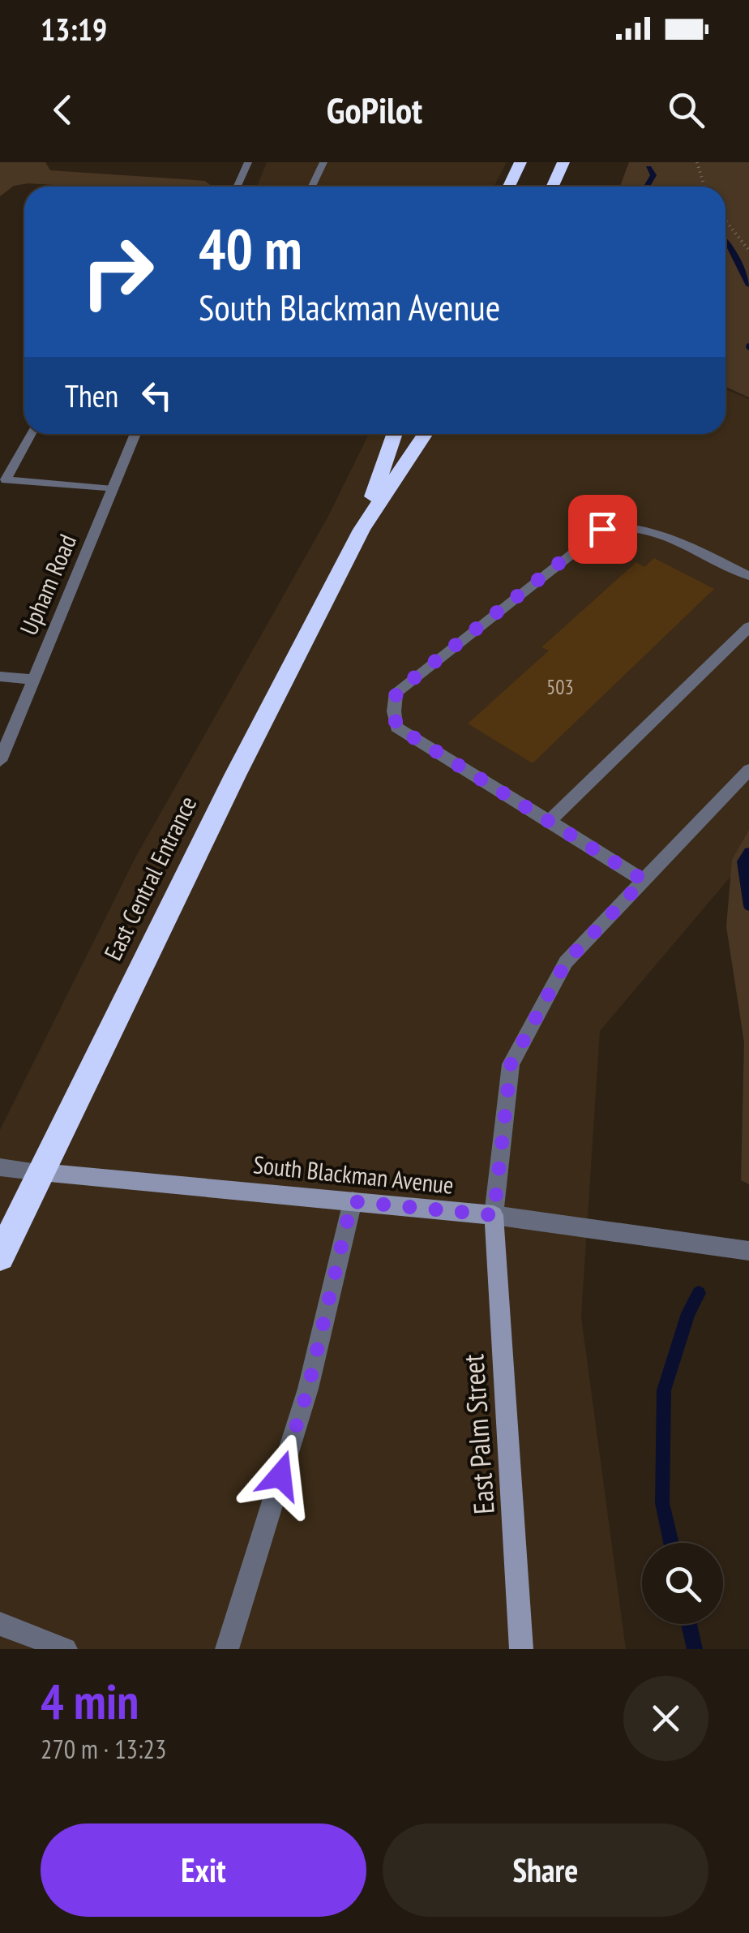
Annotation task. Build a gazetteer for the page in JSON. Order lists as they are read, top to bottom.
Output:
{
  "streets": {
    "highway": ["East Central Entrance"],
    "street": ["Upham Road", "South Blackman Avenue", "East Palm Street"]
  },
  "crossings": [
    ["East Central Entrance", "South Blackman Avenue"],
    ["South Blackman Avenue", "East Palm Street"]
  ],
  "house_numbers": ["503"],
  "page": {
    "status": "13:19",
    "header": "GoPilot",
    "turn": ["40 m", "South Blackman Avenue"],
    "then": "Then",
    "heading": ["4 min", "270 m · 13:23"],
    "buttons": ["Exit", "Share"]
  }
}
